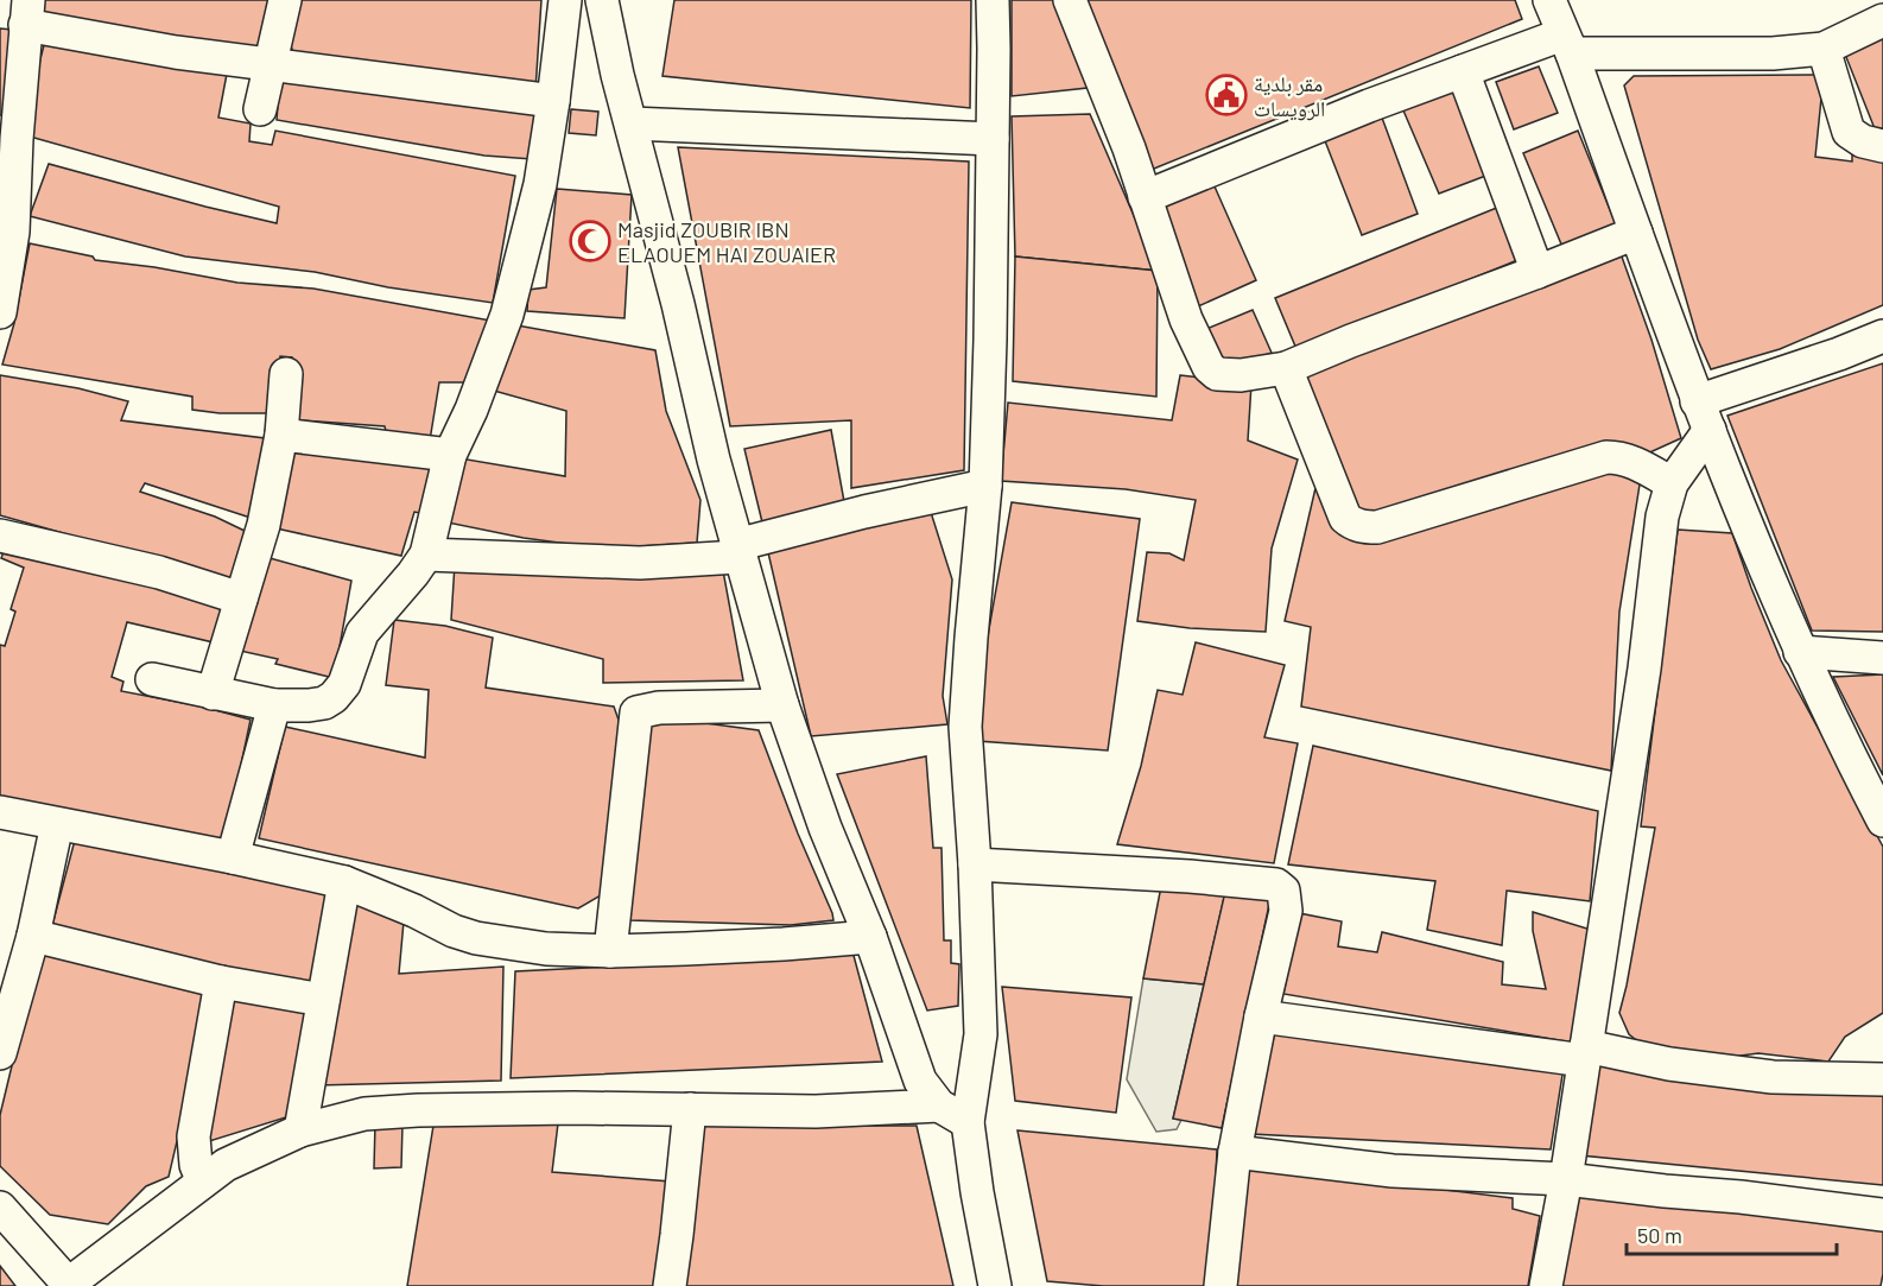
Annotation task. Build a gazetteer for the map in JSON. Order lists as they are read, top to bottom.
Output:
{
  "places": {
    "public building": ["مقر بلدية الرويسات"],
    "mosque": ["Masjid ZOUBIR IBN ELAOUEM HAI ZOUAIER"]
  },
  "scale_bar": "50 m"
}
